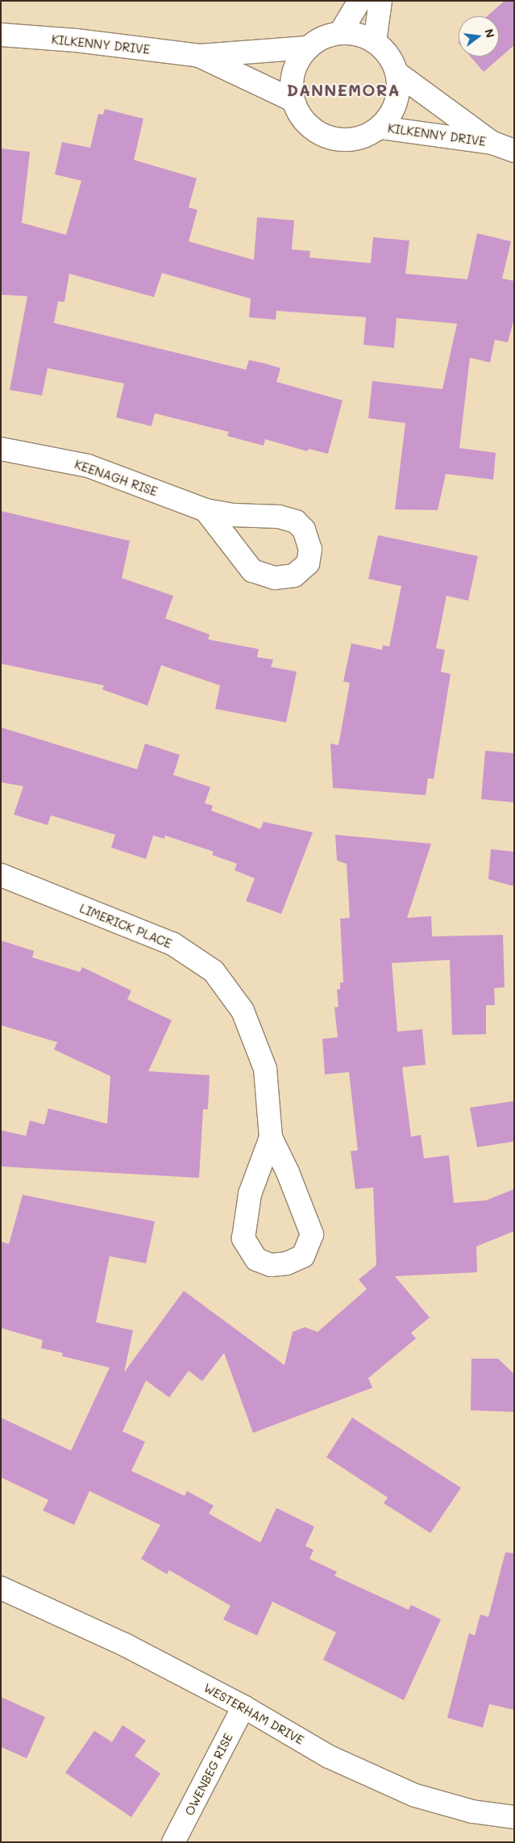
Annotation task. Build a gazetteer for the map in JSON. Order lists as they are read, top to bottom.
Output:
{
  "streets": {
    "street": [
      "KILKENNY DRIVE",
      "KEENAGH RISE",
      "LIMERICK PLACE",
      "WESTERHAM DRIVE",
      "OWENBEG RISE"
    ]
  },
  "crossings": [
    ["WESTERHAM DRIVE", "OWENBEG RISE"]
  ],
  "districts": ["DANNEMORA"],
  "north": "right"
}
